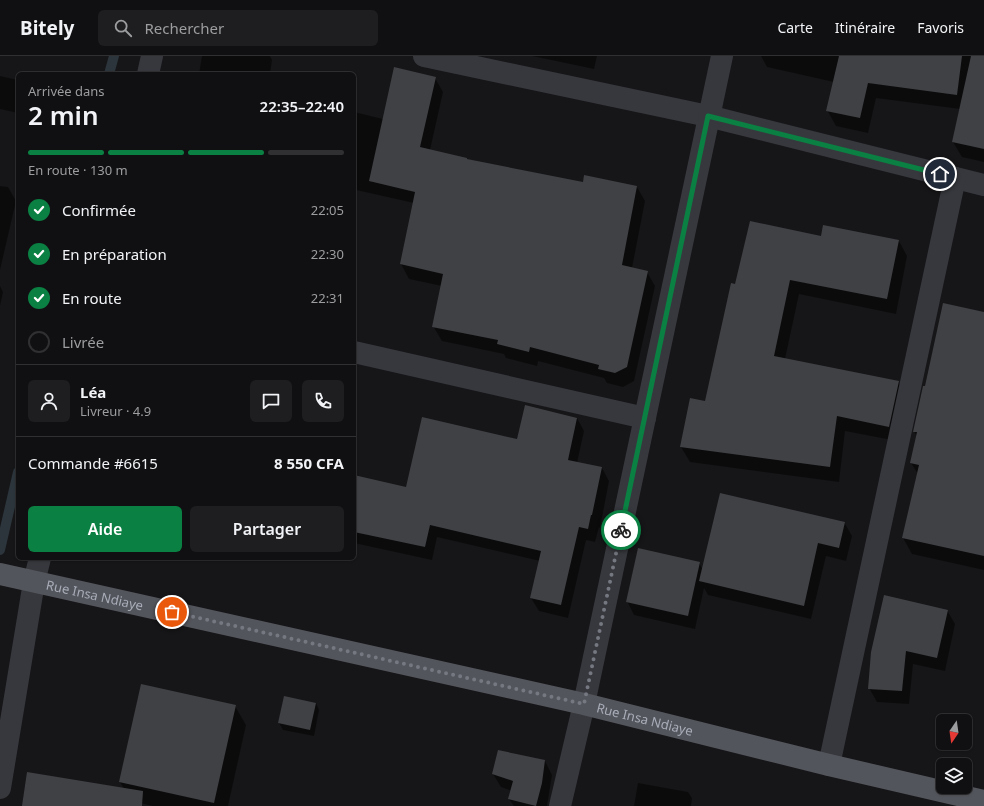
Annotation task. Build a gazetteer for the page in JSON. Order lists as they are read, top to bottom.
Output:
{
  "streets": {
    "main road": ["Rue Insa Ndiaye"]
  },
  "north": "bottom",
  "page": {
    "header": "Bitely",
    "search": "Rechercher",
    "nav": ["Carte", "Itinéraire", "Favoris"],
    "heading": ["2 min", "Arrivée dans", "22:35–22:40"],
    "panel": [
      "Léa",
      "Livreur · 4.9",
      "Commande #6615",
      "8 550 CFA"
    ],
    "bar": "En route · 130 m",
    "list": [
      ["Confirmée", "22:05"],
      ["En préparation", "22:30"],
      ["En route", "22:31"],
      "Livrée"
    ],
    "buttons": ["Aide", "Partager"]
  }
}
